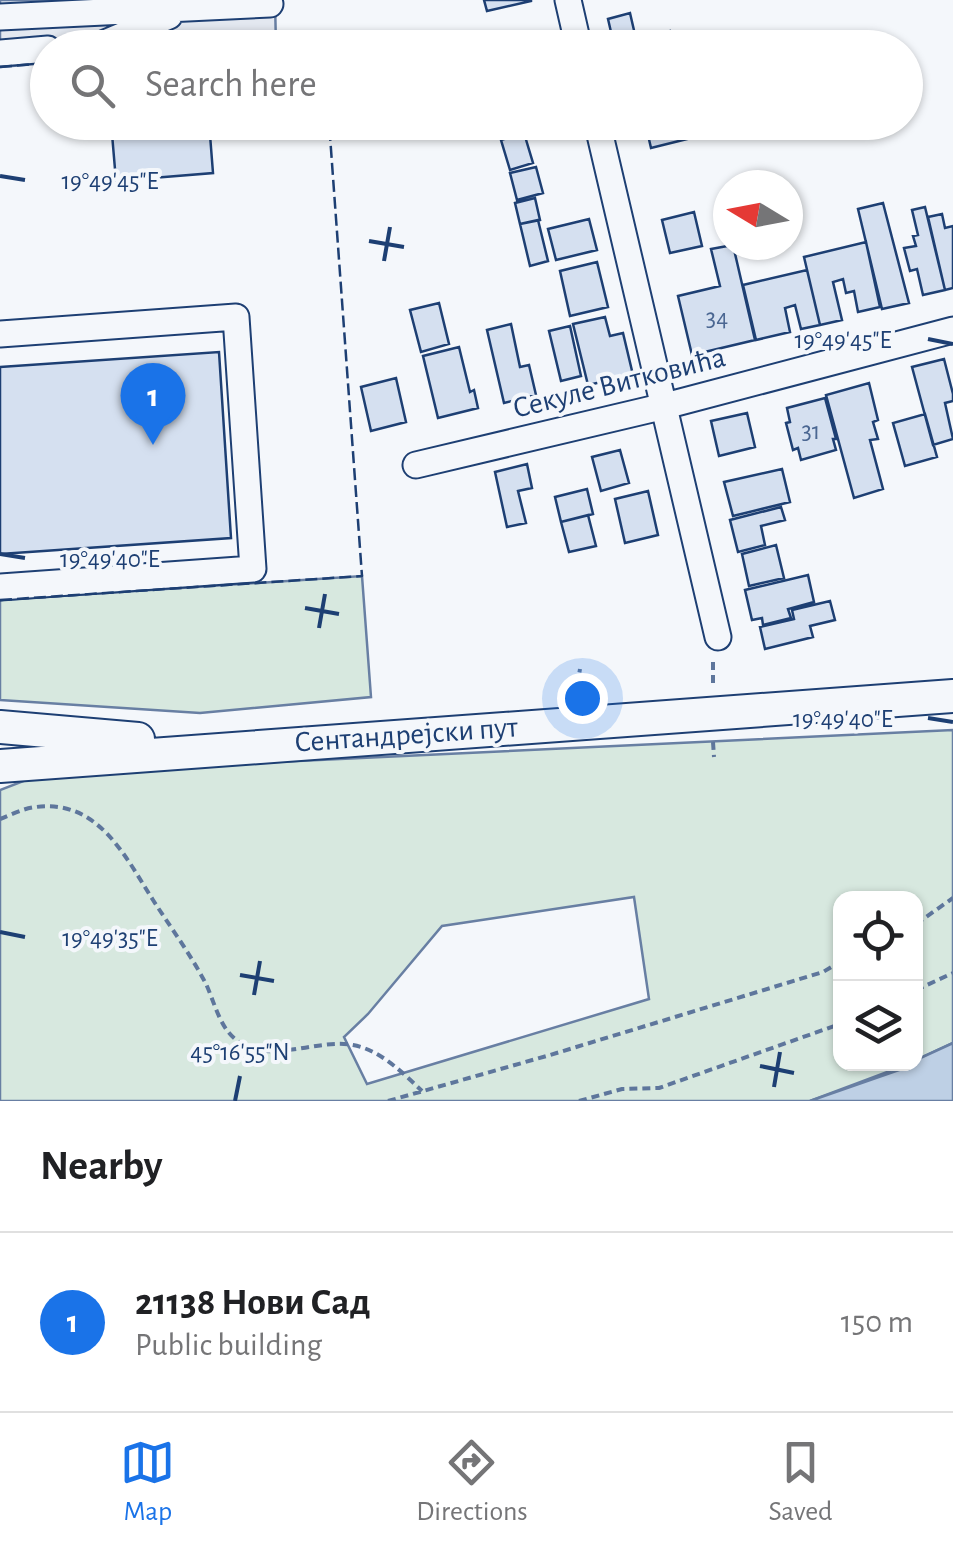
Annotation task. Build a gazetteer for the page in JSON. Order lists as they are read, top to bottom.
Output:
{
  "streets": {
    "main road": ["Сентандрејски пут"],
    "street": ["Секуле Витковића"]
  },
  "house_numbers": ["34", "31"],
  "north": "left",
  "page": {
    "search": "Search here",
    "pins": "1",
    "heading": "Nearby",
    "list": [
      {
        "mark": "1",
        "name": "21138 Нови Сад",
        "note": "Public building",
        "value": "150 m"
      }
    ],
    "nav": ["Map", "Directions", "Saved"]
  },
  "coordinates": [
    "19°49'45\"E",
    "19°49'40\"E",
    "19°49'35\"E",
    "45°16'55\"N"
  ]
}
